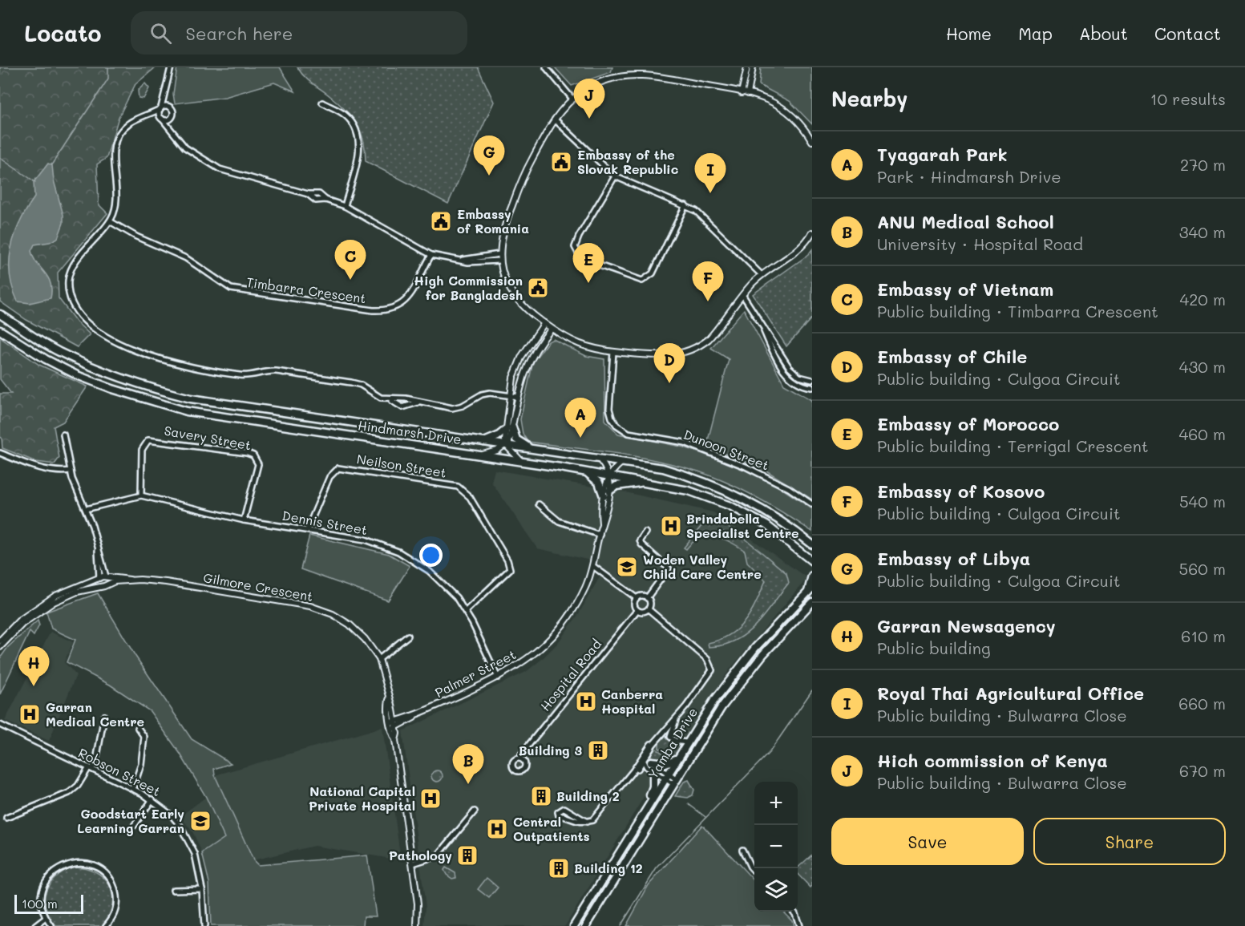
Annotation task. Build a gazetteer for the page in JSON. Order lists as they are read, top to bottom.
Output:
{
  "streets": {
    "main road": ["Hindmarsh Drive", "Yamba Drive"],
    "street": [
      "Timbarra Crescent",
      "Savery Street",
      "Dunoon Street",
      "Neilson Street",
      "Dennis Street",
      "Gilmore Crescent",
      "Palmer Street",
      "Hospital Road",
      "Robson Street"
    ]
  },
  "crossings": [
    ["Hindmarsh Drive", "Palmer Street"],
    ["Savery Street", "Dennis Street"],
    ["Neilson Street", "Dennis Street"],
    ["Dennis Street", "Palmer Street"],
    ["Gilmore Crescent", "Palmer Street"]
  ],
  "places": {
    "public building": ["Embassy of the Slovak Republic", "Embassy of Romania", "High Commission for Bangladesh"],
    "hospital": [
      "Brindabella Specialist Centre",
      "Canberra Hospital",
      "Garran Medical Centre",
      "National Capital Private Hospital",
      "Central Outpatients"
    ],
    "school or university": ["Woden Valley Child Care Centre", "Goodstart Early Learning Garran"],
    "building": [
      "Building 3",
      "Building 2",
      "Pathology",
      "Building 12"
    ]
  },
  "scale_bar": "100 m",
  "page": {
    "header": "Locato",
    "search": "Search here",
    "nav": [
      "Home",
      "Map",
      "About",
      "Contact"
    ],
    "heading": ["Nearby", "10 results"],
    "pins": [
      "J",
      "G",
      "I",
      "C",
      "E",
      "F",
      "D",
      "A",
      "H",
      "B"
    ],
    "list": [
      {
        "mark": "A",
        "name": "Tyagarah Park",
        "note": "Park · Hindmarsh Drive",
        "value": "270 m"
      },
      {
        "mark": "B",
        "name": "ANU Medical School",
        "note": "University · Hospital Road",
        "value": "340 m"
      },
      {
        "mark": "C",
        "name": "Embassy of Vietnam",
        "note": "Public building · Timbarra Crescent",
        "value": "420 m"
      },
      {
        "mark": "D",
        "name": "Embassy of Chile",
        "note": "Public building · Culgoa Circuit",
        "value": "430 m"
      },
      {
        "mark": "E",
        "name": "Embassy of Morocco",
        "note": "Public building · Terrigal Crescent",
        "value": "460 m"
      },
      {
        "mark": "F",
        "name": "Embassy of Kosovo",
        "note": "Public building · Culgoa Circuit",
        "value": "540 m"
      },
      {
        "mark": "G",
        "name": "Embassy of Libya",
        "note": "Public building · Culgoa Circuit",
        "value": "560 m"
      },
      {
        "mark": "H",
        "name": "Garran Newsagency",
        "note": "Public building",
        "value": "610 m"
      },
      {
        "mark": "I",
        "name": "Royal Thai Agricultural Office",
        "note": "Public building · Bulwarra Close",
        "value": "660 m"
      },
      {
        "mark": "J",
        "name": "Hich commission of Kenya",
        "note": "Public building · Bulwarra Close",
        "value": "670 m"
      }
    ],
    "map_buttons": ["+", "−"],
    "buttons": ["Save", "Share"],
    "scale": "100 m"
  }
}
